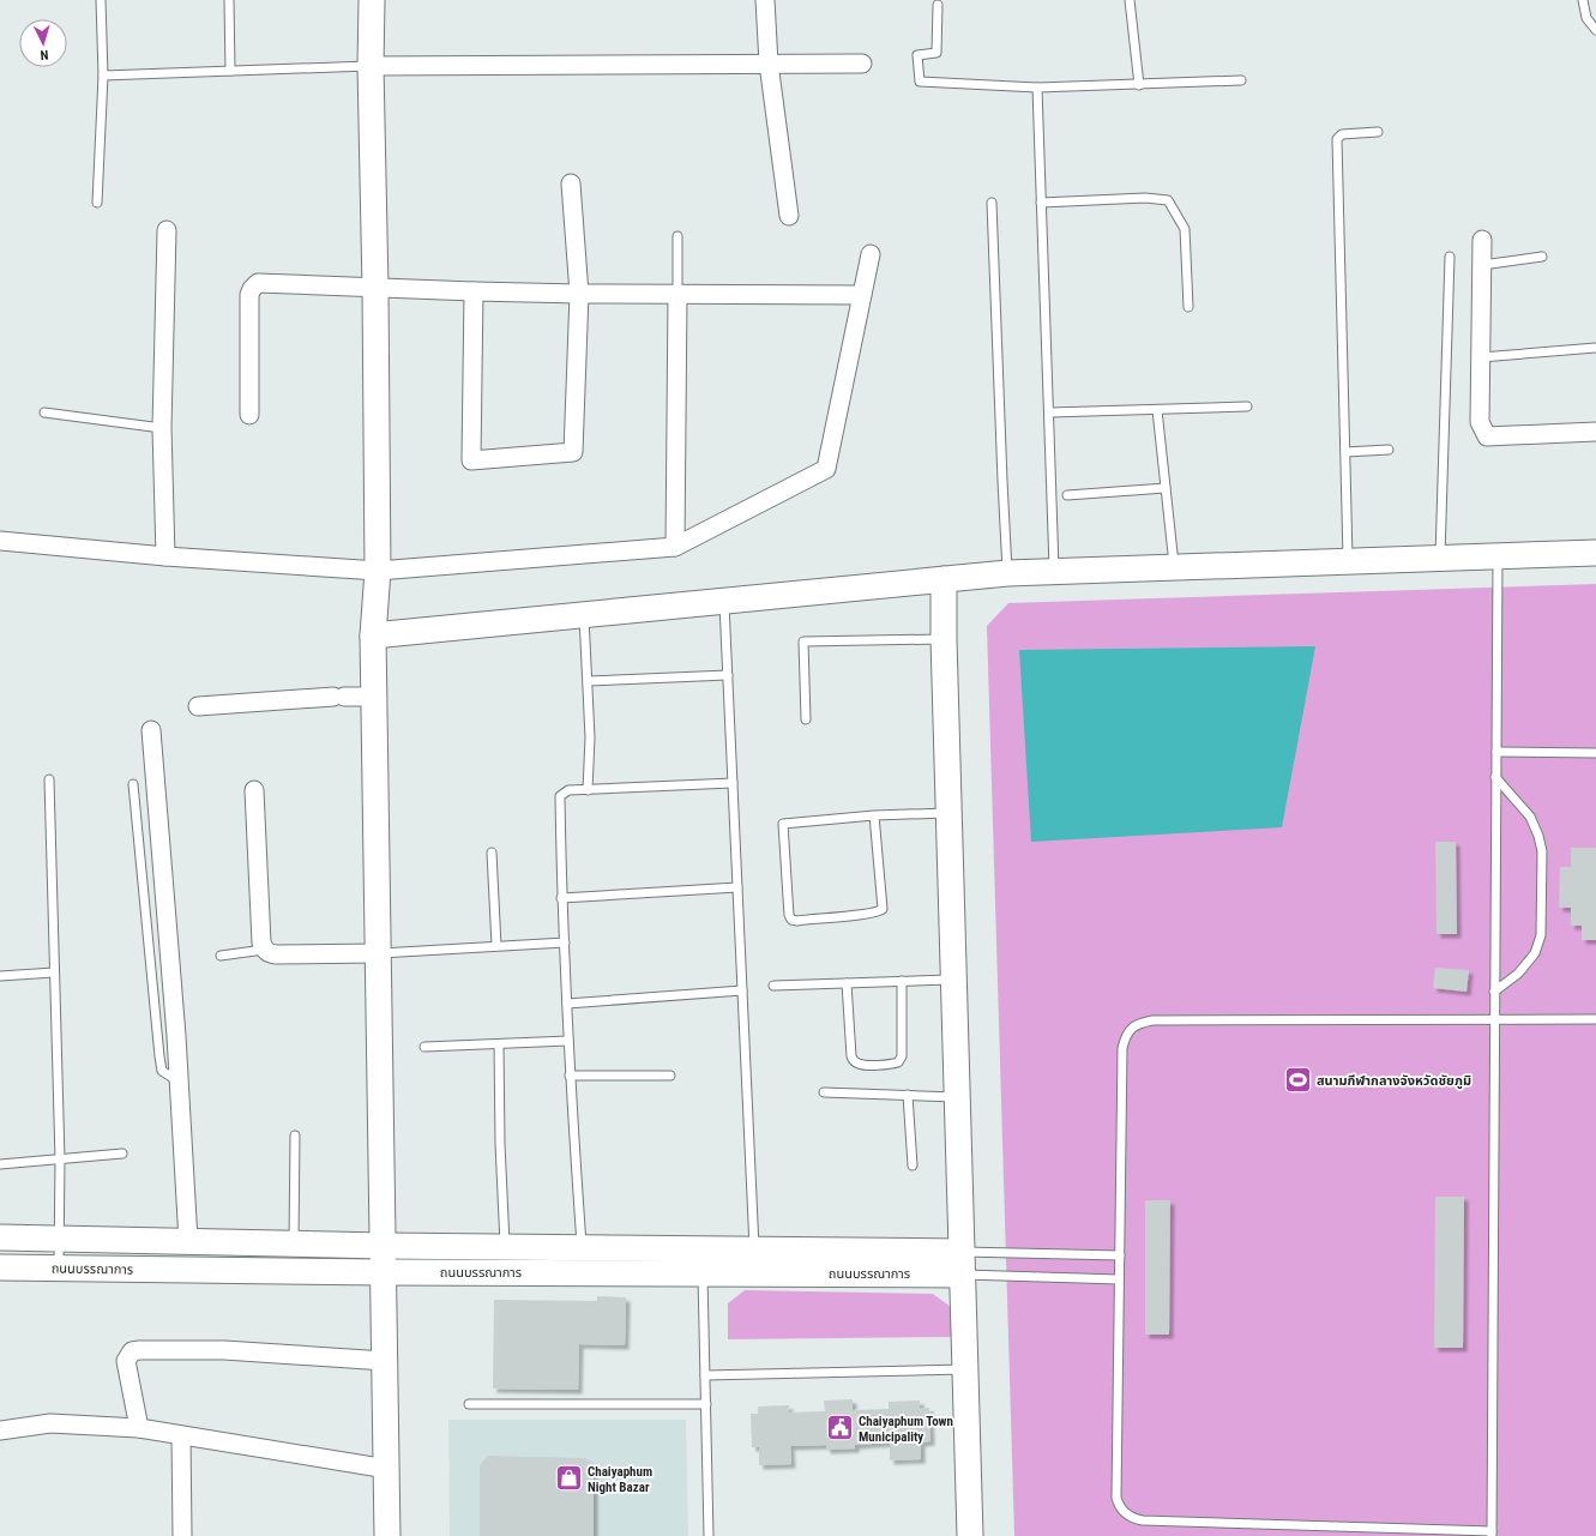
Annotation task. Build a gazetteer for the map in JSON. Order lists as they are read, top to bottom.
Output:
{
  "streets": {
    "street": ["ถนนบรรณาการ"]
  },
  "places": {
    "sports": ["สนามกีฬากลางจังหวัดชัยภูมิ"],
    "public building": ["Chaiyaphum Town Municipality"],
    "shop": ["Chaiyaphum Night Bazar"]
  },
  "north": "bottom"
}
